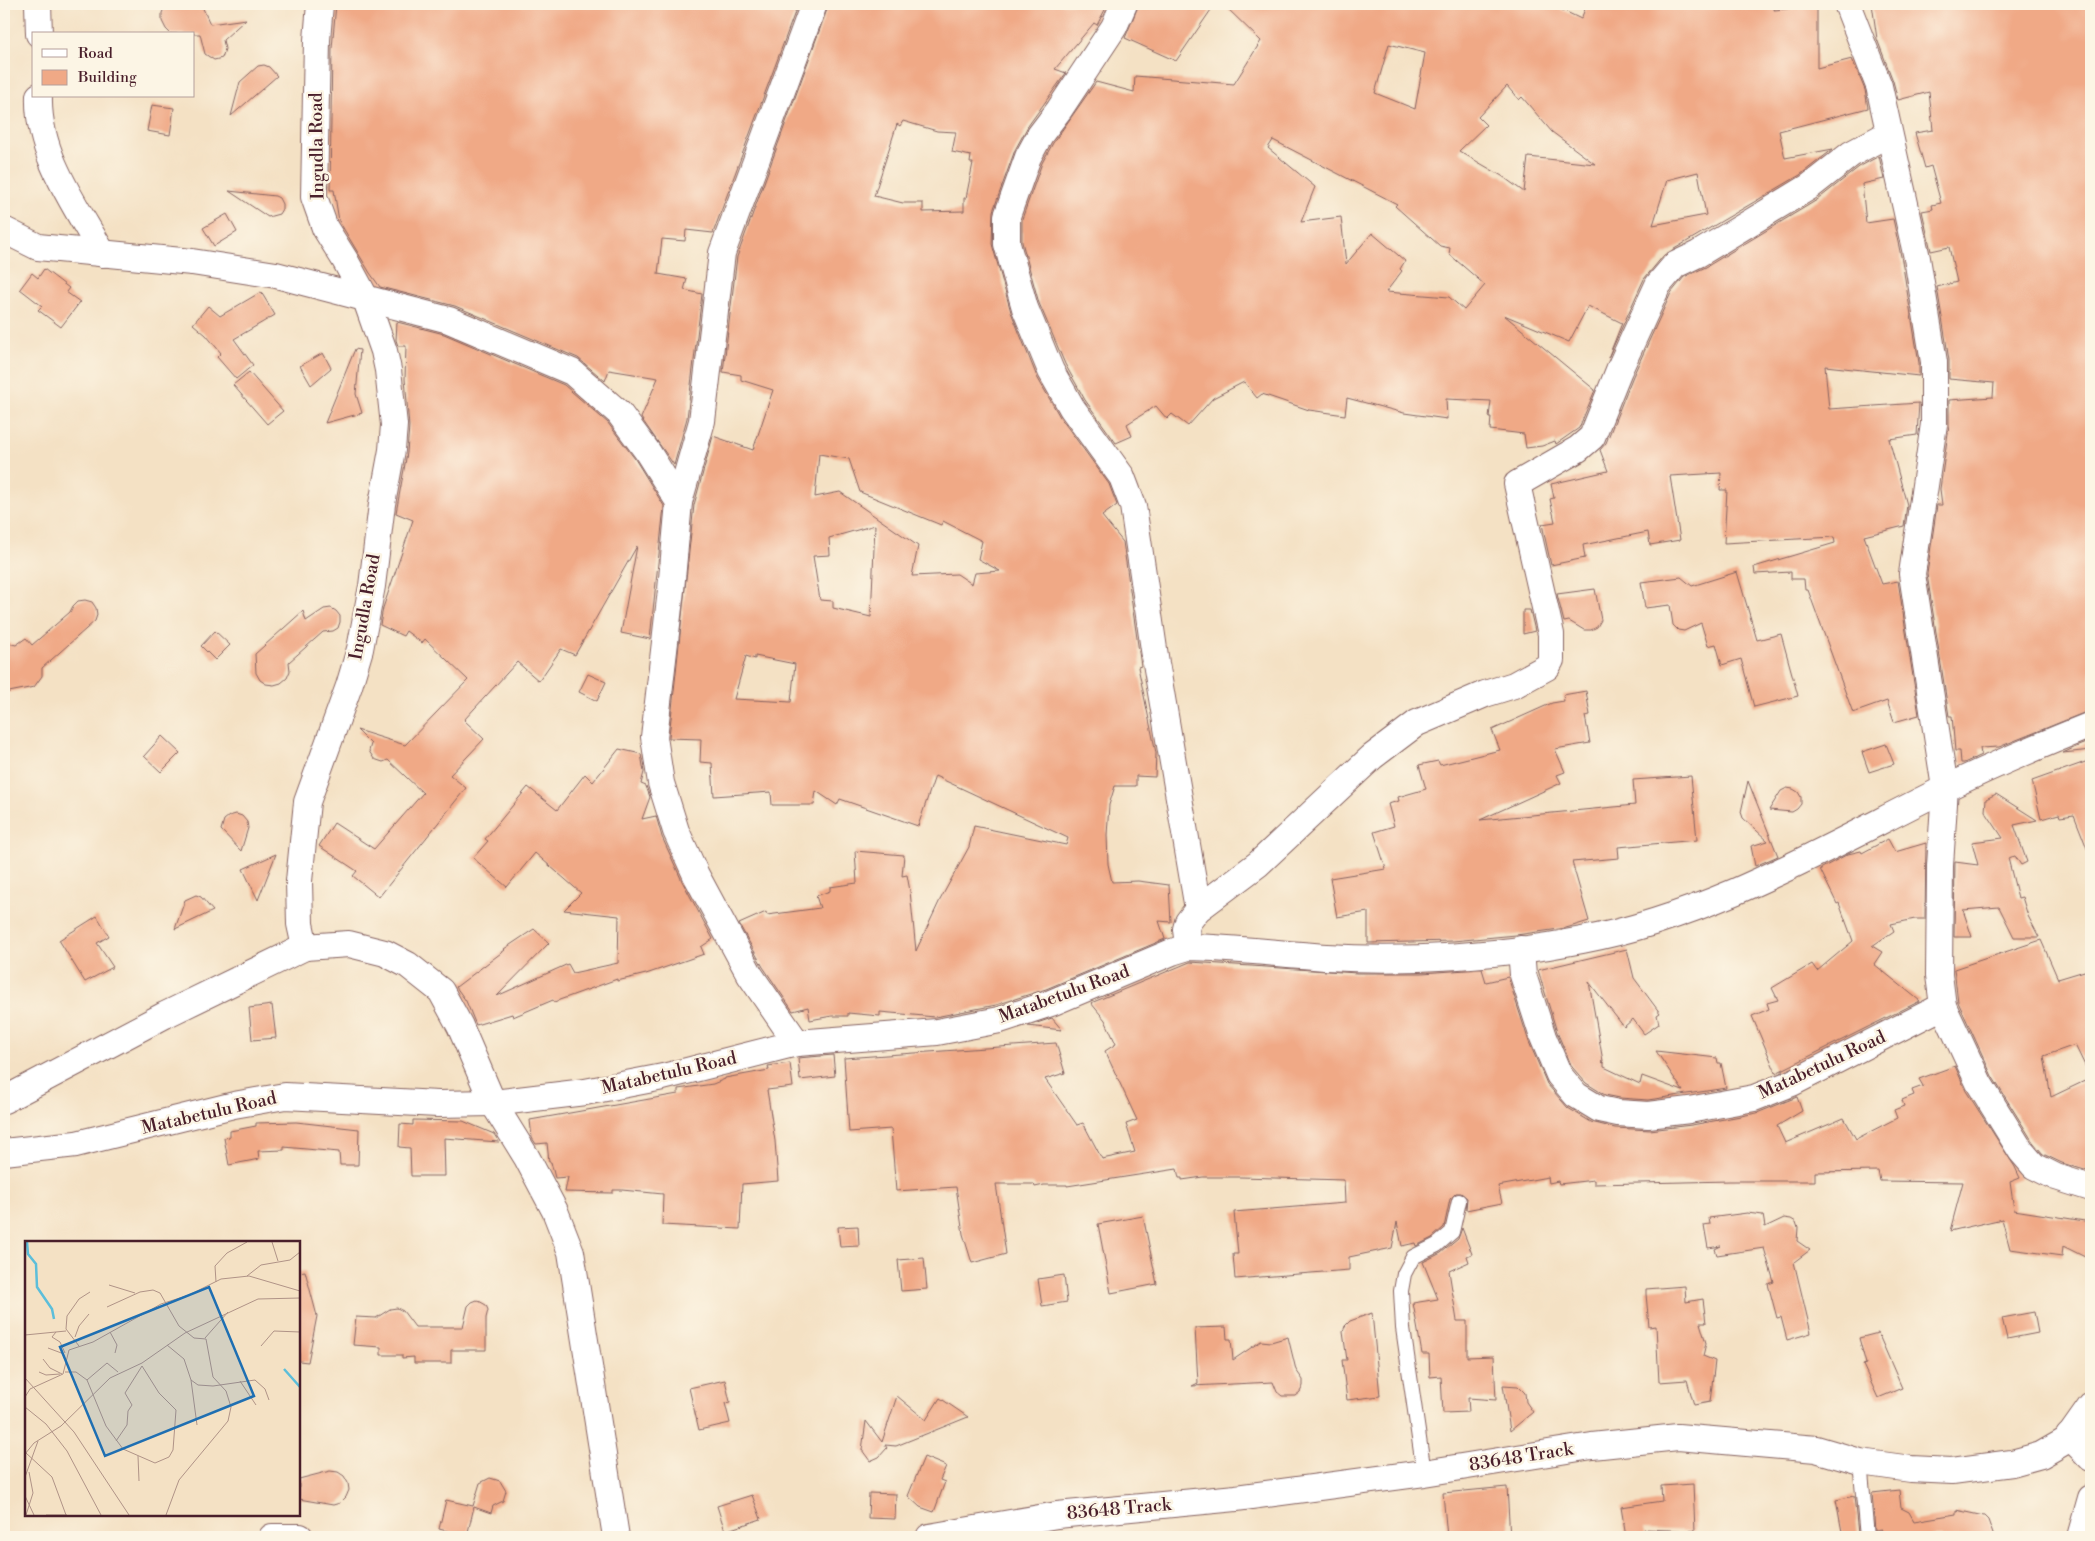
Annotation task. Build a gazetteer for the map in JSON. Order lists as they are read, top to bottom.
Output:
{
  "streets": {
    "street": ["Ingudla Road", "Matabetulu Road", "83648 Track"]
  },
  "legend": ["Road", "Building"]
}
